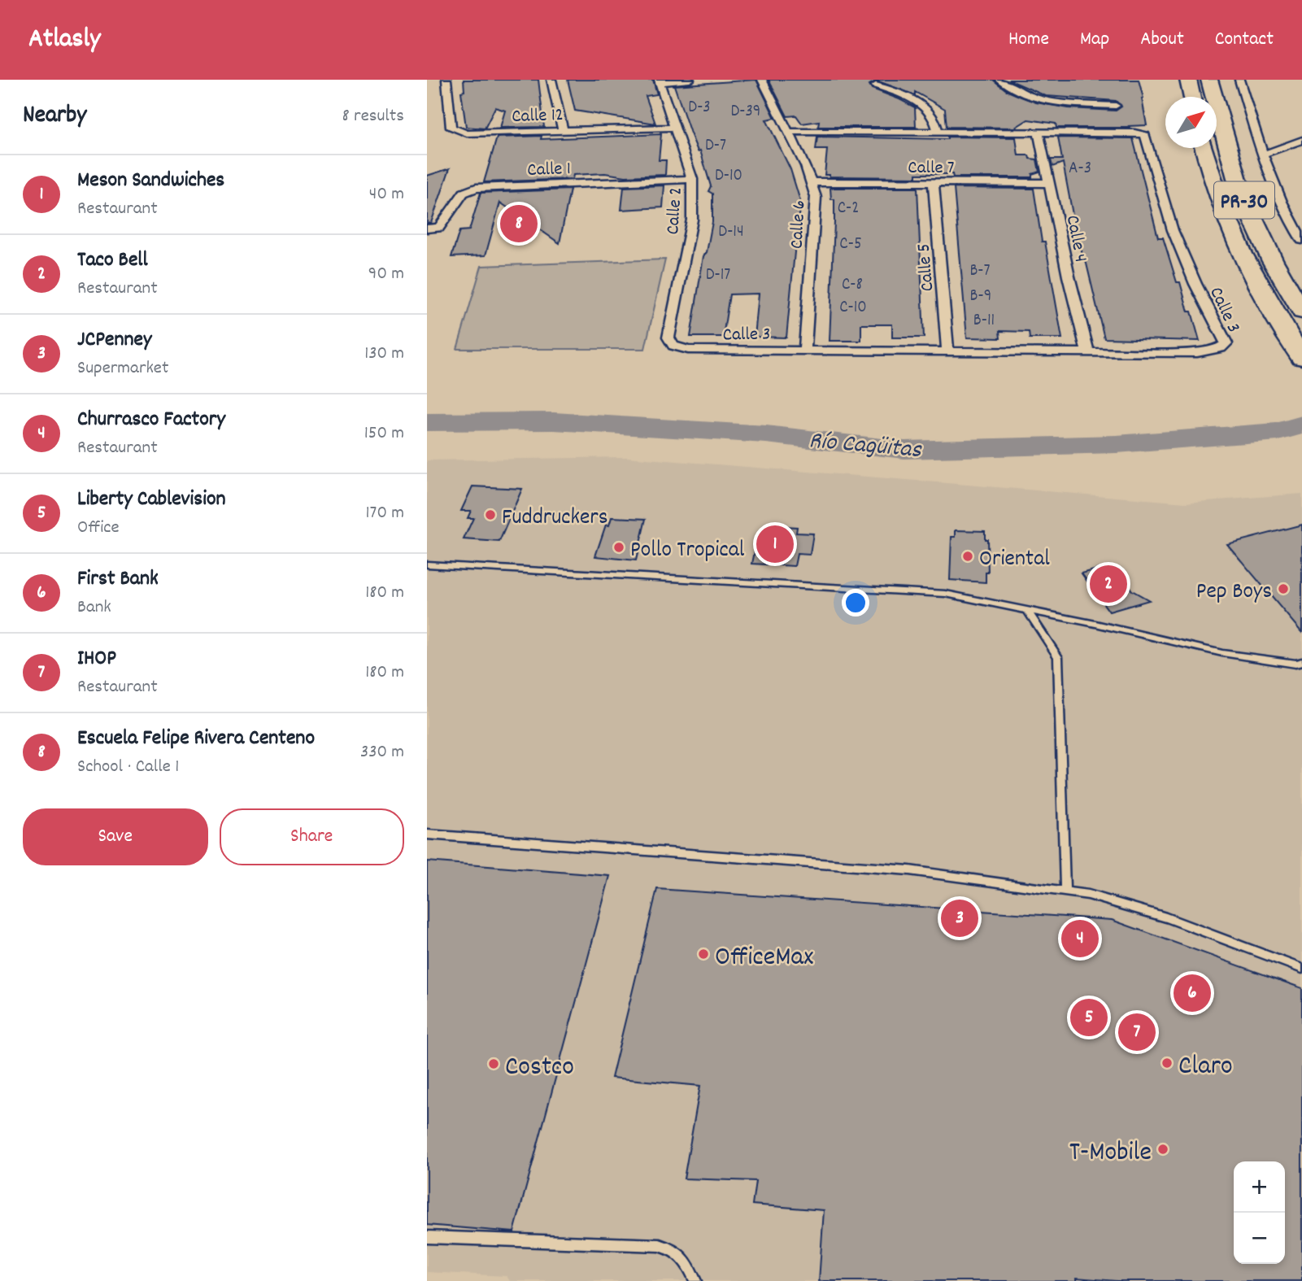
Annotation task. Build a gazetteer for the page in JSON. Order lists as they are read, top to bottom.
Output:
{
  "streets": {
    "highway": ["PR-30"],
    "street": [
      "Calle 12",
      "Calle 7",
      "Calle 1",
      "Calle 2",
      "Calle 6",
      "Calle 4",
      "Calle 5",
      "Calle 3"
    ]
  },
  "crossings": [
    ["Calle 12", "Calle 2"],
    ["Calle 7", "Calle 6"],
    ["Calle 7", "Calle 4"],
    ["Calle 7", "Calle 5"],
    ["Calle 1", "Calle 2"],
    ["Calle 2", "Calle 3"],
    ["Calle 6", "Calle 3"],
    ["Calle 4", "Calle 3"],
    ["Calle 5", "Calle 3"]
  ],
  "water": ["Río Cagüitas"],
  "places": [
    "Fuddruckers",
    "Pollo Tropical",
    "Oriental",
    "Pep Boys",
    "OfficeMax",
    "Claro",
    "Costco",
    "T-Mobile"
  ],
  "house_numbers": [
    "D-3",
    "D-39",
    "D-7",
    "A-3",
    "D-10",
    "C-2",
    "D-14",
    "C-5",
    "B-7",
    "D-17",
    "C-8",
    "B-9",
    "C-10",
    "B-11"
  ],
  "north": "top right",
  "page": {
    "header": "Atlasly",
    "nav": [
      "Home",
      "Map",
      "About",
      "Contact"
    ],
    "heading": ["Nearby", "8 results"],
    "list": [
      {
        "mark": "1",
        "name": "Meson Sandwiches",
        "note": "Restaurant",
        "value": "40 m"
      },
      {
        "mark": "2",
        "name": "Taco Bell",
        "note": "Restaurant",
        "value": "90 m"
      },
      {
        "mark": "3",
        "name": "JCPenney",
        "note": "Supermarket",
        "value": "130 m"
      },
      {
        "mark": "4",
        "name": "Churrasco Factory",
        "note": "Restaurant",
        "value": "150 m"
      },
      {
        "mark": "5",
        "name": "Liberty Cablevision",
        "note": "Office",
        "value": "170 m"
      },
      {
        "mark": "6",
        "name": "First Bank",
        "note": "Bank",
        "value": "180 m"
      },
      {
        "mark": "7",
        "name": "IHOP",
        "note": "Restaurant",
        "value": "180 m"
      },
      {
        "mark": "8",
        "name": "Escuela Felipe Rivera Centeno",
        "note": "School · Calle 1",
        "value": "330 m"
      }
    ],
    "pins": [
      "8",
      "1",
      "2",
      "3",
      "4",
      "6",
      "5",
      "7"
    ],
    "buttons": ["Save", "Share"],
    "map_buttons": ["+", "−"]
  }
}
